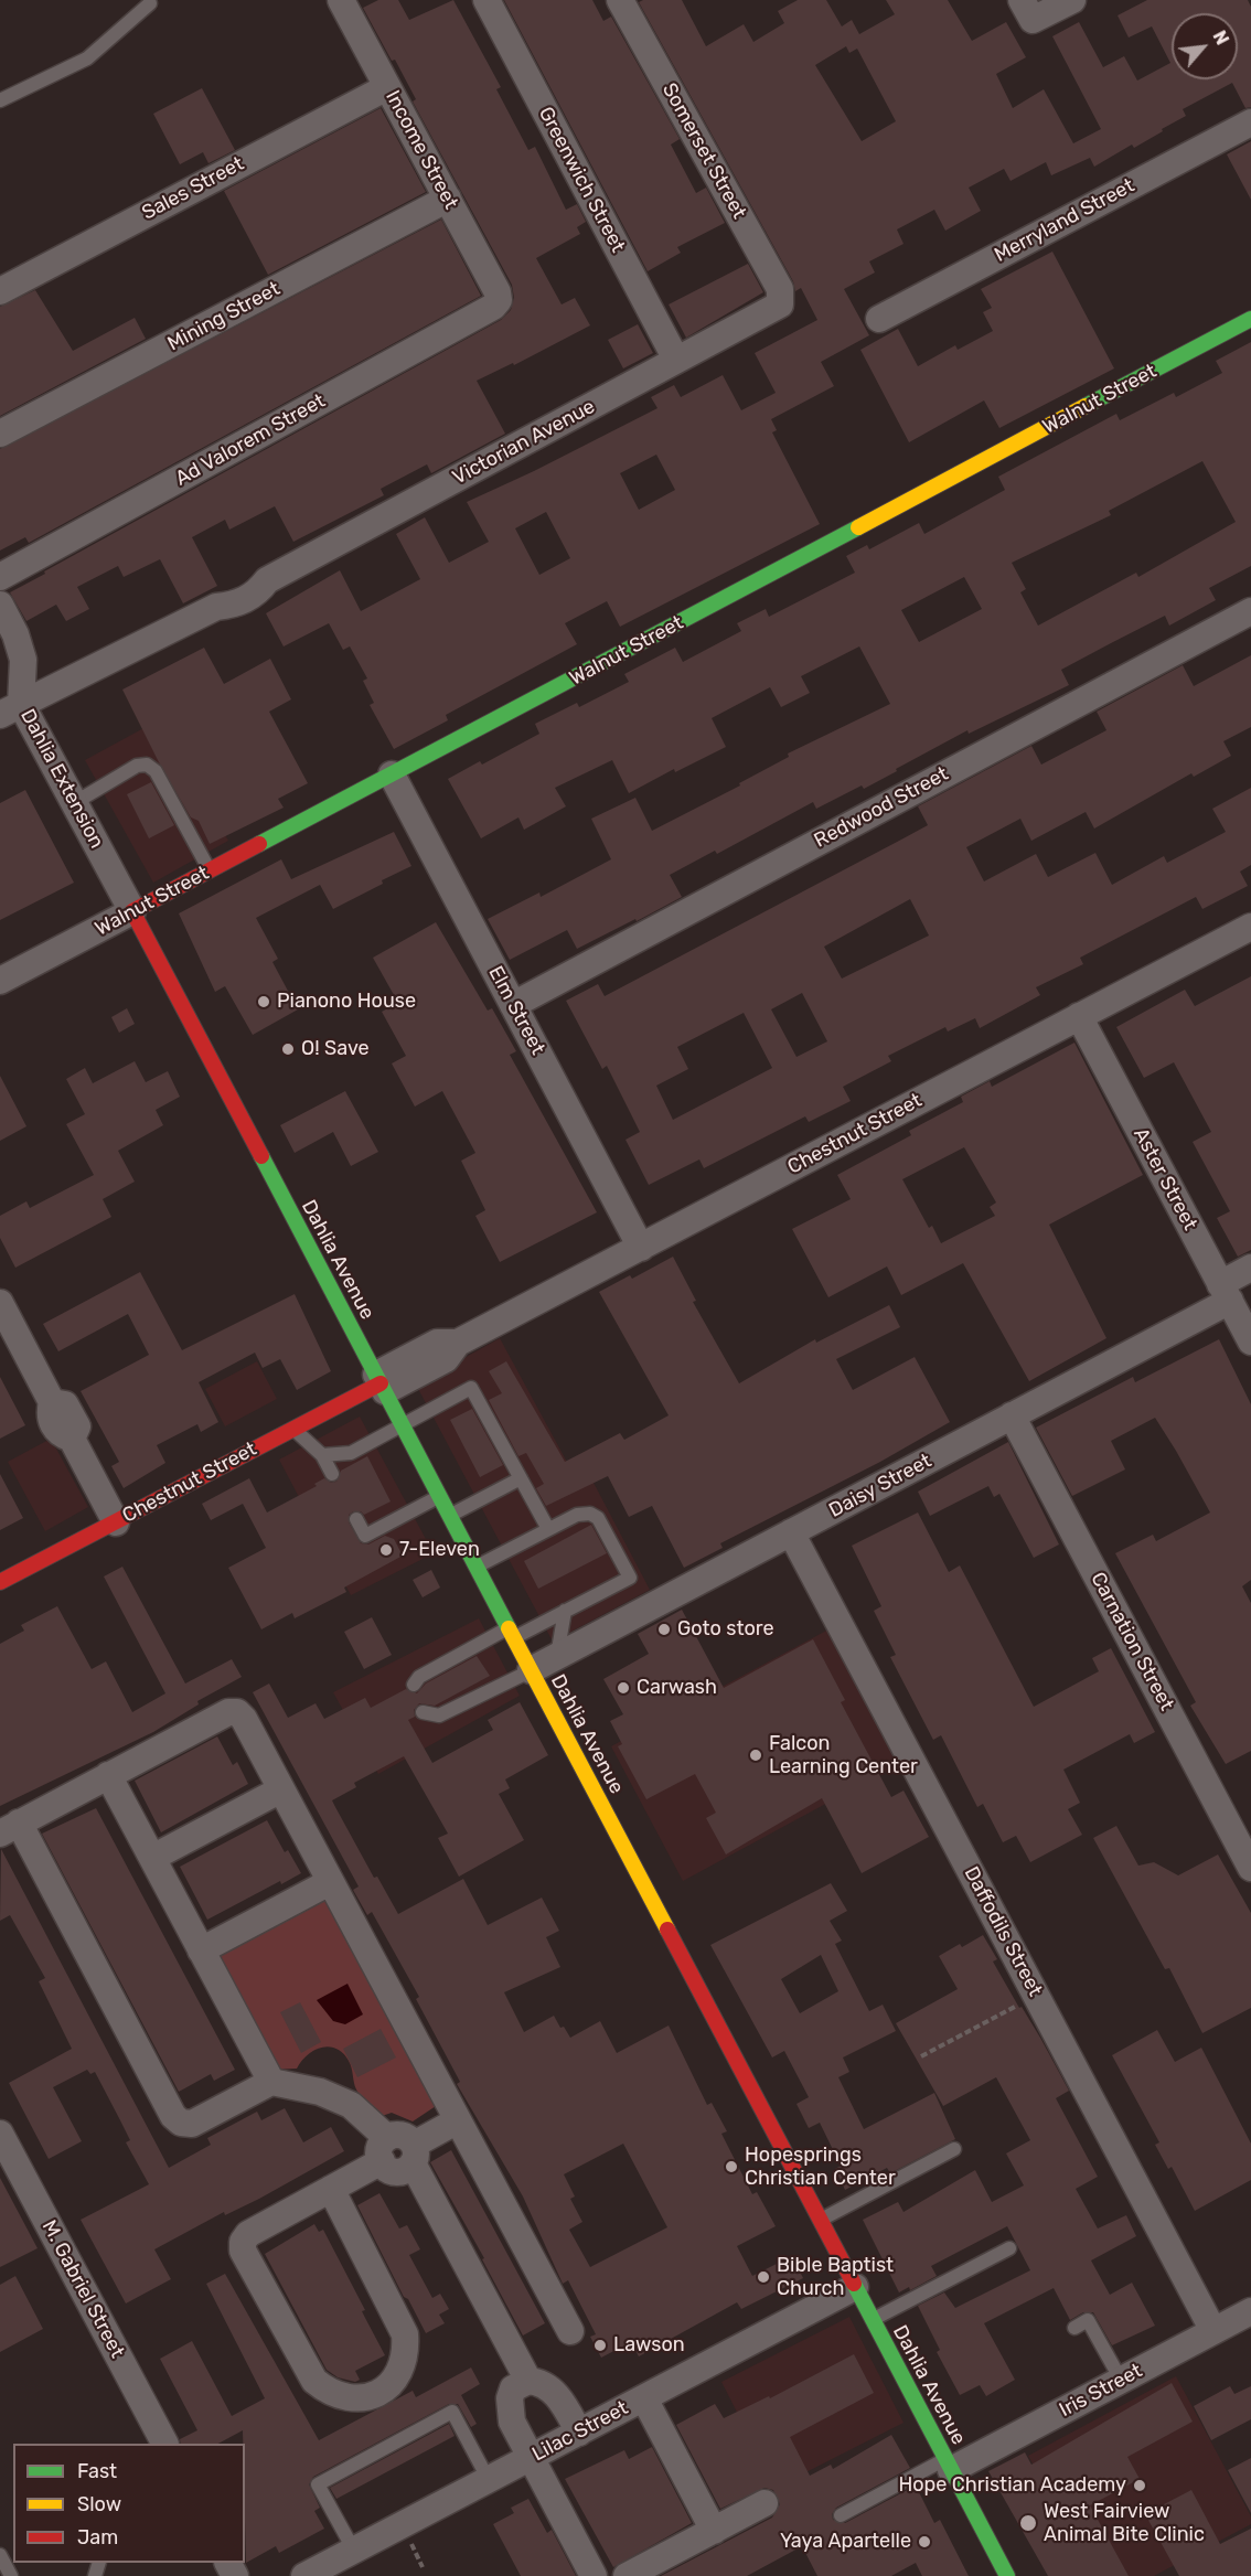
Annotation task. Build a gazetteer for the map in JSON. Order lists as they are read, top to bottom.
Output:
{
  "streets": {
    "street": [
      "Income Street",
      "Somerset Street",
      "Greenwich Street",
      "Sales Street",
      "Merryland Street",
      "Mining Street",
      "Walnut Street",
      "Ad Valorem Street",
      "Victorian Avenue",
      "Dahlia Extension",
      "Redwood Street",
      "Elm Street",
      "Chestnut Street",
      "Aster Street",
      "Dahlia Avenue",
      "Daisy Street",
      "Carnation Street",
      "Daffodils Street",
      "M. Gabriel Street",
      "Iris Street",
      "Lilac Street"
    ]
  },
  "crossings": [
    ["Income Street", "Sales Street"],
    ["Income Street", "Mining Street"],
    ["Income Street", "Ad Valorem Street"],
    ["Somerset Street", "Victorian Avenue"],
    ["Greenwich Street", "Victorian Avenue"],
    ["Walnut Street", "Dahlia Extension"],
    ["Walnut Street", "Elm Street"],
    ["Walnut Street", "Dahlia Avenue"],
    ["Victorian Avenue", "Dahlia Extension"],
    ["Dahlia Extension", "Dahlia Avenue"],
    ["Redwood Street", "Elm Street"],
    ["Elm Street", "Chestnut Street"],
    ["Chestnut Street", "Aster Street"],
    ["Chestnut Street", "Dahlia Avenue"],
    ["Aster Street", "Daisy Street"],
    ["Dahlia Avenue", "Daisy Street"],
    ["Dahlia Avenue", "Iris Street"],
    ["Dahlia Avenue", "Lilac Street"],
    ["Daisy Street", "Carnation Street"],
    ["Daisy Street", "Daffodils Street"],
    ["Daffodils Street", "Iris Street"]
  ],
  "places": [
    "Pianono House",
    "O! Save",
    "7-Eleven",
    "Goto store",
    "Carwash",
    "Falcon Learning Center",
    "Hopesprings Christian Center",
    "Bible Baptist Church",
    "Lawson",
    "Hope Christian Academy",
    "West Fairview Animal Bite Clinic",
    "Yaya Apartelle"
  ],
  "legend": ["Fast", "Slow", "Jam"],
  "north": "top right"
}
